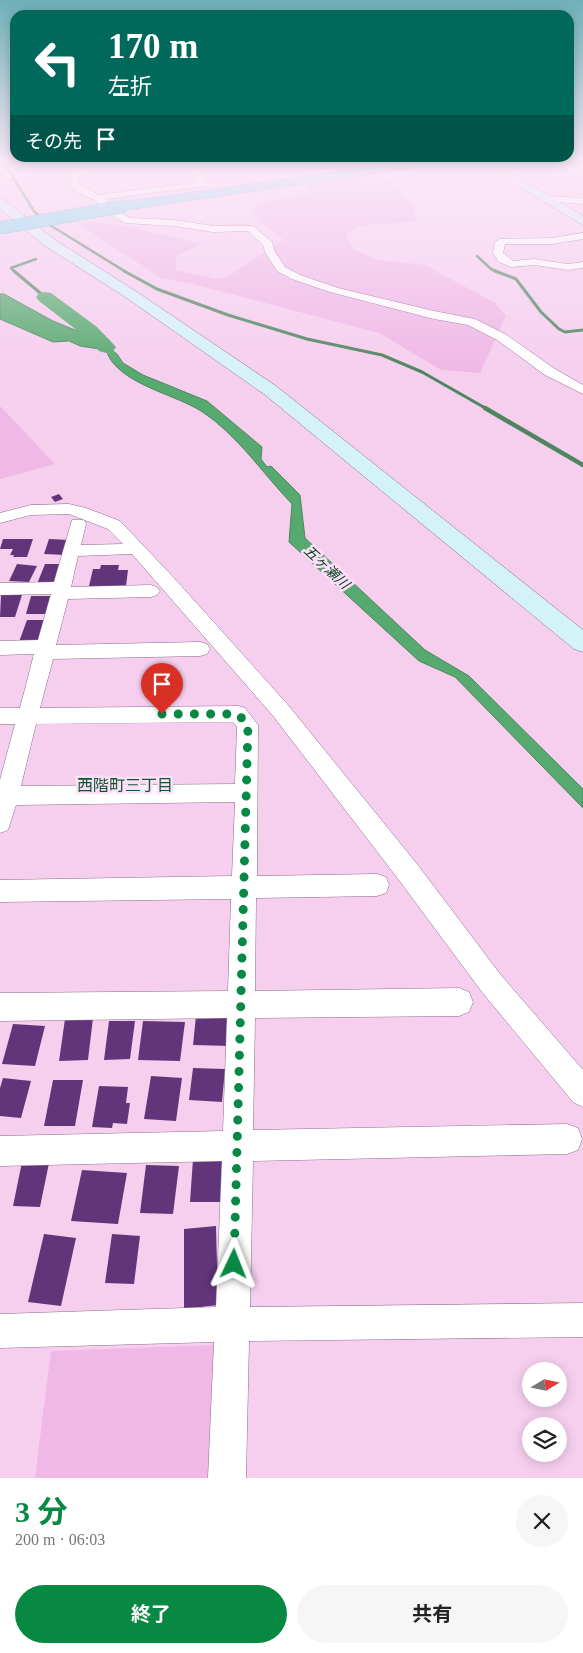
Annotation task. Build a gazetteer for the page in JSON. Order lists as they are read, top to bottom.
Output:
{
  "districts": ["西階町三丁目"],
  "water": ["五ヶ瀬川"],
  "north": "right",
  "page": {
    "turn": ["170 m", "左折"],
    "then": "その先",
    "heading": ["3 分", "200 m · 06:03"],
    "buttons": ["終了", "共有"]
  }
}
